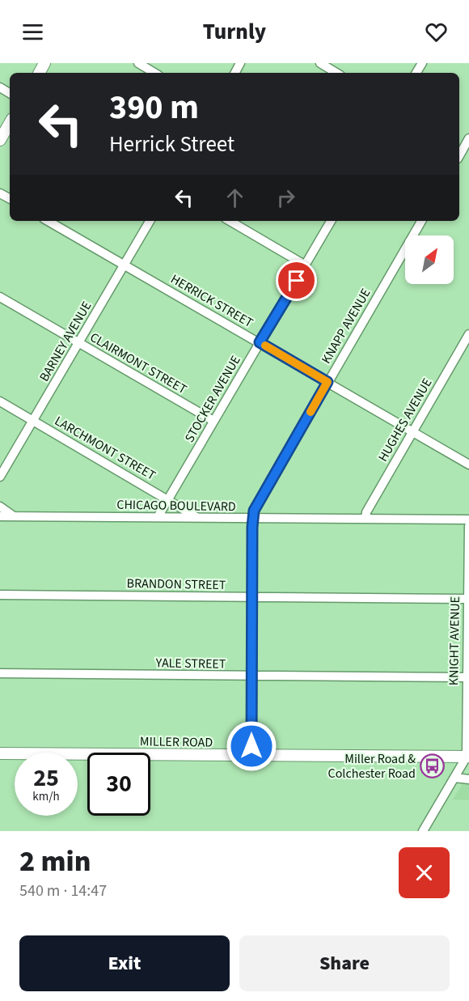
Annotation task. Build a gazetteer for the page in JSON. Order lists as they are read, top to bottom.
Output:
{
  "streets": {
    "main road": ["MILLER ROAD"],
    "street": [
      "HERRICK STREET",
      "KNAPP AVENUE",
      "BARNEY AVENUE",
      "CLAIRMONT STREET",
      "STOCKER AVENUE",
      "HUGHES AVENUE",
      "LARCHMONT STREET",
      "CHICAGO BOULEVARD",
      "BRANDON STREET",
      "KNIGHT AVENUE",
      "YALE STREET"
    ]
  },
  "crossings": [
    ["HERRICK STREET", "KNAPP AVENUE"],
    ["HERRICK STREET", "BARNEY AVENUE"],
    ["HERRICK STREET", "STOCKER AVENUE"],
    ["HERRICK STREET", "HUGHES AVENUE"],
    ["KNAPP AVENUE", "CHICAGO BOULEVARD"],
    ["KNAPP AVENUE", "BRANDON STREET"],
    ["KNAPP AVENUE", "YALE STREET"],
    ["KNAPP AVENUE", "MILLER ROAD"],
    ["BARNEY AVENUE", "CLAIRMONT STREET"],
    ["BARNEY AVENUE", "LARCHMONT STREET"],
    ["CLAIRMONT STREET", "STOCKER AVENUE"],
    ["STOCKER AVENUE", "LARCHMONT STREET"],
    ["STOCKER AVENUE", "CHICAGO BOULEVARD"],
    ["HUGHES AVENUE", "CHICAGO BOULEVARD"],
    ["LARCHMONT STREET", "CHICAGO BOULEVARD"],
    ["BRANDON STREET", "KNIGHT AVENUE"],
    ["KNIGHT AVENUE", "YALE STREET"],
    ["KNIGHT AVENUE", "MILLER ROAD"]
  ],
  "places": {
    "bus stop": ["Miller Road & Colchester Road"]
  },
  "north": "top right",
  "page": {
    "header": "Turnly",
    "turn": ["390 m", "Herrick Street"],
    "speed": "25 km/h",
    "limit": "30",
    "heading": ["2 min", "540 m · 14:47"],
    "buttons": ["Exit", "Share"]
  }
}
